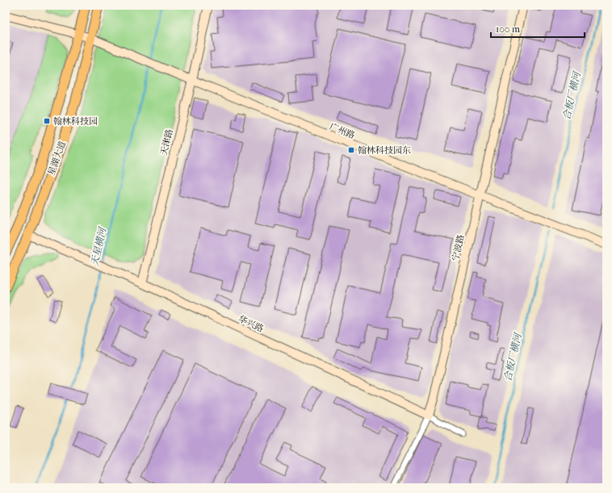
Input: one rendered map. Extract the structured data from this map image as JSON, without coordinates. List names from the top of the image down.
{
  "streets": {
    "main road": ["星湖大道"],
    "street": [
      "广州路",
      "天津路",
      "宁波路",
      "华兴路"
    ]
  },
  "crossings": [
    ["广州路", "天津路"],
    ["广州路", "星湖大道"],
    ["广州路", "宁波路"],
    ["天津路", "华兴路"],
    ["星湖大道", "华兴路"],
    ["宁波路", "华兴路"]
  ],
  "water": ["合板厂横河", "天星横河"],
  "places": {
    "transit": ["翰林科技园", "翰林科技园东"]
  },
  "scale_bar": "100 m"
}
